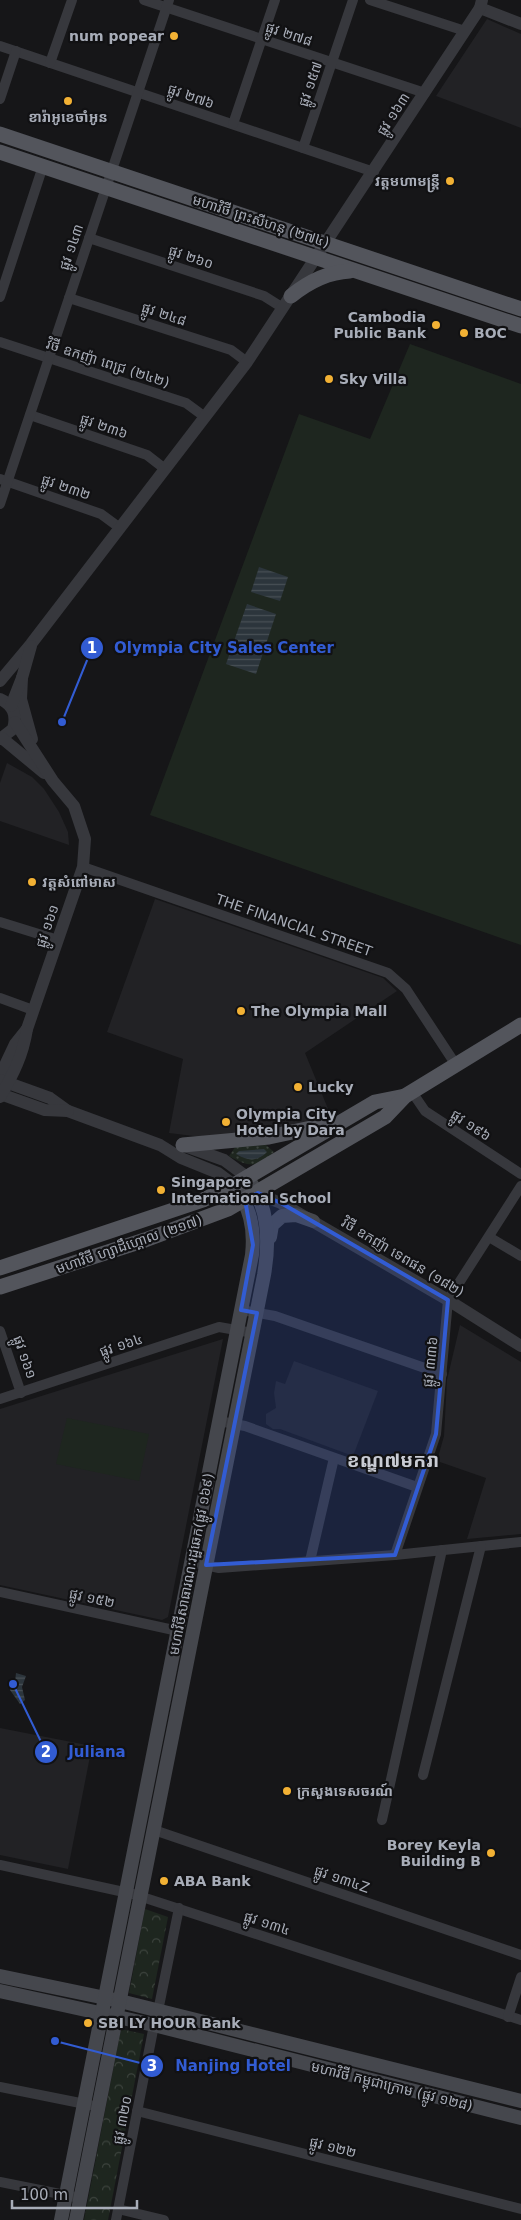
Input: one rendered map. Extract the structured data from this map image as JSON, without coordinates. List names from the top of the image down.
{
  "streets": {
    "main road": [
      "មហាវិថី ព្រះសីហនុ (២៧៤)",
      "មហាវិថី ហ្សាដឹហ្គោល (២១៧)",
      "មហាវិថីសាធារណៈរដ្ឋឆេក(ផ្លូវ ១៦៩)",
      "មហាវិថី កម្ពុជាក្រោម (ផ្លូវ ១២៨)"
    ],
    "street": [
      "ផ្លូវ ២៧៨",
      "ផ្លូវ ១៥៧",
      "ផ្លូវ ២៧៦",
      "ផ្លូវ ១៦៣",
      "ផ្លូវ ១៤៣",
      "ផ្លូវ ២៦០",
      "ផ្លូវ ២៤៨",
      "វិថី ឧកញ៉ា ពេជ្រ (២៤២)",
      "ផ្លូវ ២៣៦",
      "ផ្លូវ ២៣២",
      "THE FINANCIAL STREET",
      "ផ្លូវ ១៦១",
      "ផ្លូវ ១៩៦",
      "វិថី ឧកញ៉ា ទេពផន (១៨២)",
      "ផ្លូវ ១៦៤",
      "ផ្លូវ ៣៣៦",
      "ផ្លូវ ១៥២",
      "ផ្លូវ ១៣៤Z",
      "ផ្លូវ ១៣៤",
      "ផ្លូវ ៣២០",
      "ផ្លូវ ១២២"
    ]
  },
  "crossings": [
    ["ផ្លូវ ២៧៨", "ផ្លូវ ១៥៧"],
    ["ផ្លូវ ២៧៨", "ផ្លូវ ១៦៣"],
    ["ផ្លូវ ២៧៨", "ផ្លូវ ១៤៣"],
    ["ផ្លូវ ១៥៧", "ផ្លូវ ២៧៦"],
    ["ផ្លូវ ២៧៦", "ផ្លូវ ១៦៣"],
    ["ផ្លូវ ២៧៦", "ផ្លូវ ១៤៣"],
    ["ផ្លូវ ១៦៣", "មហាវិថី ព្រះសីហនុ (២៧៤)"],
    ["ផ្លូវ ១៦៣", "ផ្លូវ ២៦០"],
    ["ផ្លូវ ១៦៣", "ផ្លូវ ២៤៨"],
    ["ផ្លូវ ១៦៣", "វិថី ឧកញ៉ា ពេជ្រ (២៤២)"],
    ["ផ្លូវ ១៦៣", "ផ្លូវ ២៣៦"],
    ["ផ្លូវ ១៦៣", "ផ្លូវ ២៣២"],
    ["មហាវិថី ព្រះសីហនុ (២៧៤)", "ផ្លូវ ១៤៣"],
    ["ផ្លូវ ១៤៣", "ផ្លូវ ២៦០"],
    ["ផ្លូវ ១៤៣", "ផ្លូវ ២៤៨"],
    ["ផ្លូវ ១៤៣", "វិថី ឧកញ៉ា ពេជ្រ (២៤២)"],
    ["ផ្លូវ ១៤៣", "ផ្លូវ ២៣៦"],
    ["ផ្លូវ ១៤៣", "ផ្លូវ ២៣២"],
    ["THE FINANCIAL STREET", "ផ្លូវ ១៦១"],
    ["THE FINANCIAL STREET", "មហាវិថី ហ្សាដឹហ្គោល (២១៧)"],
    ["ផ្លូវ ១៦១", "ផ្លូវ ១៦៤"],
    ["ផ្លូវ ១៩៦", "មហាវិថី ហ្សាដឹហ្គោល (២១៧)"],
    ["មហាវិថី ហ្សាដឹហ្គោល (២១៧)", "វិថី ឧកញ៉ា ទេពផន (១៨២)"],
    ["មហាវិថី ហ្សាដឹហ្គោល (២១៧)", "មហាវិថីសាធារណៈរដ្ឋឆេក(ផ្លូវ ១៦៩)"],
    ["វិថី ឧកញ៉ា ទេពផន (១៨២)", "ផ្លូវ ៣៣៦"],
    ["វិថី ឧកញ៉ា ទេពផន (១៨២)", "មហាវិថីសាធារណៈរដ្ឋឆេក(ផ្លូវ ១៦៩)"],
    ["ផ្លូវ ១៦៤", "មហាវិថីសាធារណៈរដ្ឋឆេក(ផ្លូវ ១៦៩)"],
    ["មហាវិថីសាធារណៈរដ្ឋឆេក(ផ្លូវ ១៦៩)", "ផ្លូវ ១៥២"],
    ["មហាវិថីសាធារណៈរដ្ឋឆេក(ផ្លូវ ១៦៩)", "ផ្លូវ ១៣៤Z"],
    ["មហាវិថីសាធារណៈរដ្ឋឆេក(ផ្លូវ ១៦៩)", "ផ្លូវ ១៣៤"],
    ["មហាវិថីសាធារណៈរដ្ឋឆេក(ផ្លូវ ១៦៩)", "មហាវិថី កម្ពុជាក្រោម (ផ្លូវ ១២៨)"],
    ["មហាវិថី កម្ពុជាក្រោម (ផ្លូវ ១២៨)", "ផ្លូវ ៣២០"],
    ["ផ្លូវ ៣២០", "ផ្លូវ ១២២"]
  ],
  "districts": ["ខណ្ឌ៧មករា"],
  "places": [
    "num popear",
    "ខារ៉ាអូខេចាំអូន",
    "វត្តមហាមន្រ្តី",
    "Cambodia Public Bank",
    "BOC",
    "Sky Villa",
    "Olympia City Sales Center",
    "វត្តសំពៅមាស",
    "The Olympia Mall",
    "Lucky",
    "Olympia City Hotel by Dara",
    "Singapore International School",
    "Juliana",
    "ក្រសួងទេសចរណ៍",
    "Borey Keyla Building B",
    "ABA Bank",
    "SBI LY HOUR Bank",
    "Nanjing Hotel"
  ],
  "scale_bar": "100 m"
}
